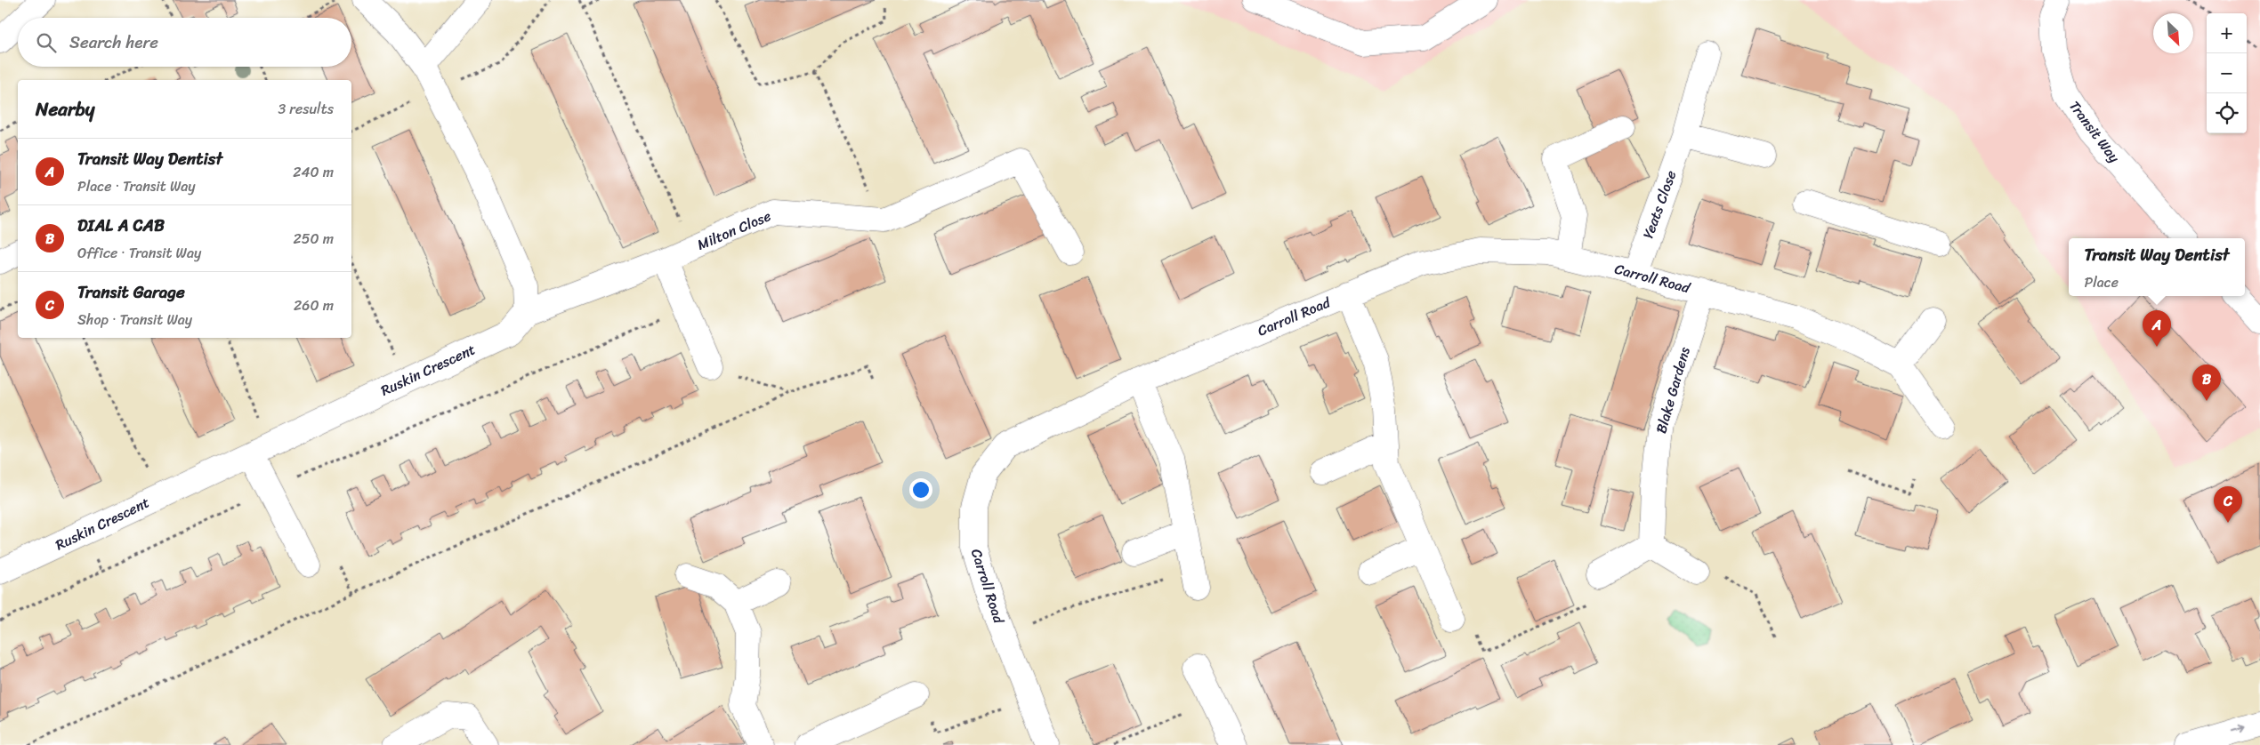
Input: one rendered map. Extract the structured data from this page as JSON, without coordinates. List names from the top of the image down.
{
  "streets": {
    "street": [
      "Transit Way",
      "Yeats Close",
      "Milton Close",
      "Carroll Road",
      "Ruskin Crescent",
      "Blake Gardens"
    ]
  },
  "crossings": [
    ["Yeats Close", "Carroll Road"],
    ["Milton Close", "Ruskin Crescent"],
    ["Carroll Road", "Blake Gardens"]
  ],
  "north": "bottom right",
  "page": {
    "map_buttons": ["+", "−"],
    "search": "Search here",
    "heading": ["Nearby", "3 results"],
    "list": [
      {
        "mark": "A",
        "name": "Transit Way Dentist",
        "note": "Place · Transit Way",
        "value": "240 m"
      },
      {
        "mark": "B",
        "name": "DIAL A CAB",
        "note": "Office · Transit Way",
        "value": "250 m"
      },
      {
        "mark": "C",
        "name": "Transit Garage",
        "note": "Shop · Transit Way",
        "value": "260 m"
      }
    ],
    "popup": ["Transit Way Dentist", "Place"],
    "pins": ["A", "B", "C"]
  }
}
